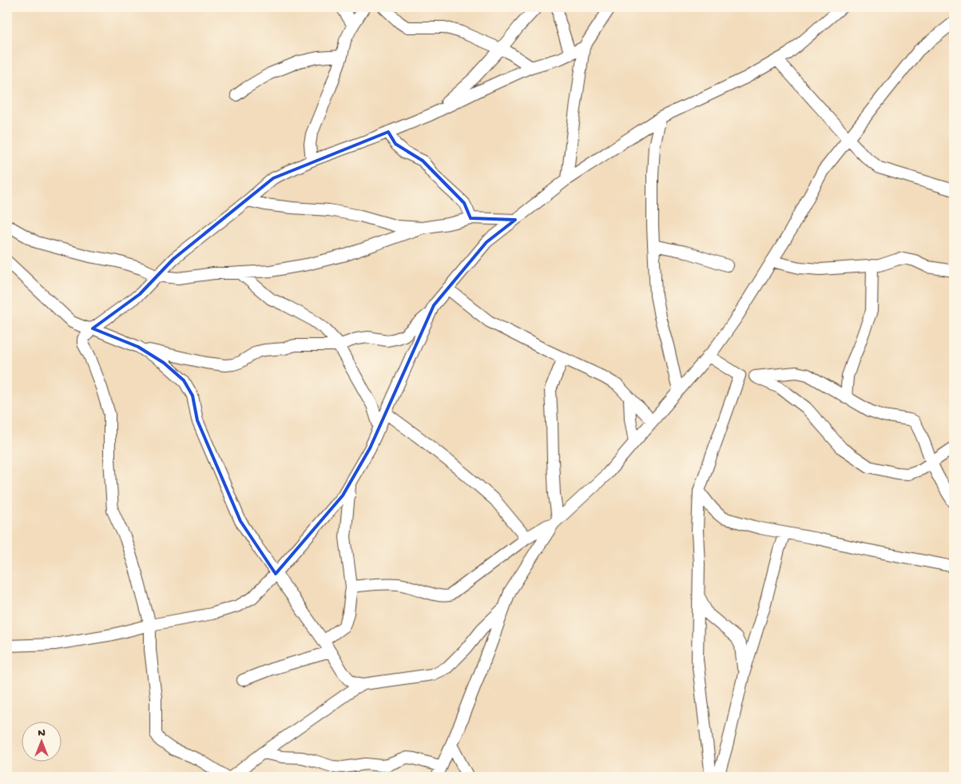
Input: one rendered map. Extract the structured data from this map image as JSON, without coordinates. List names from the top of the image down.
{
  "north": "top"
}
